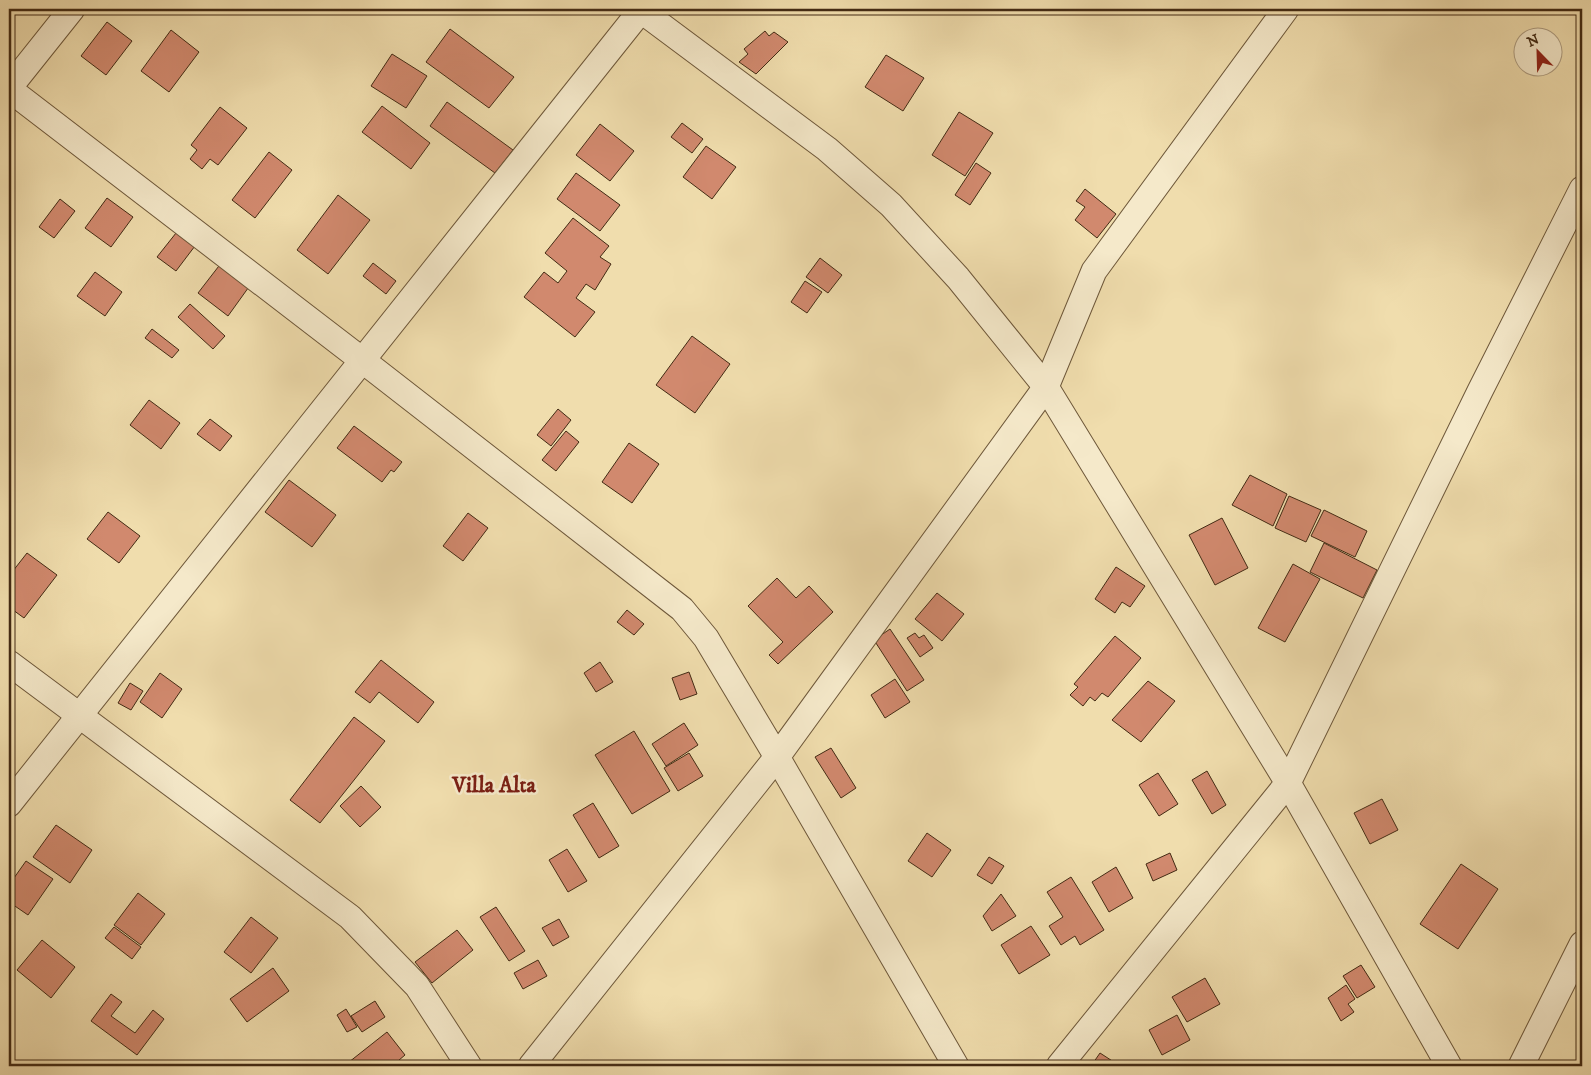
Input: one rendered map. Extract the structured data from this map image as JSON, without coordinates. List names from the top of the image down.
{
  "districts": ["Villa Alta"],
  "north": "top left"
}
